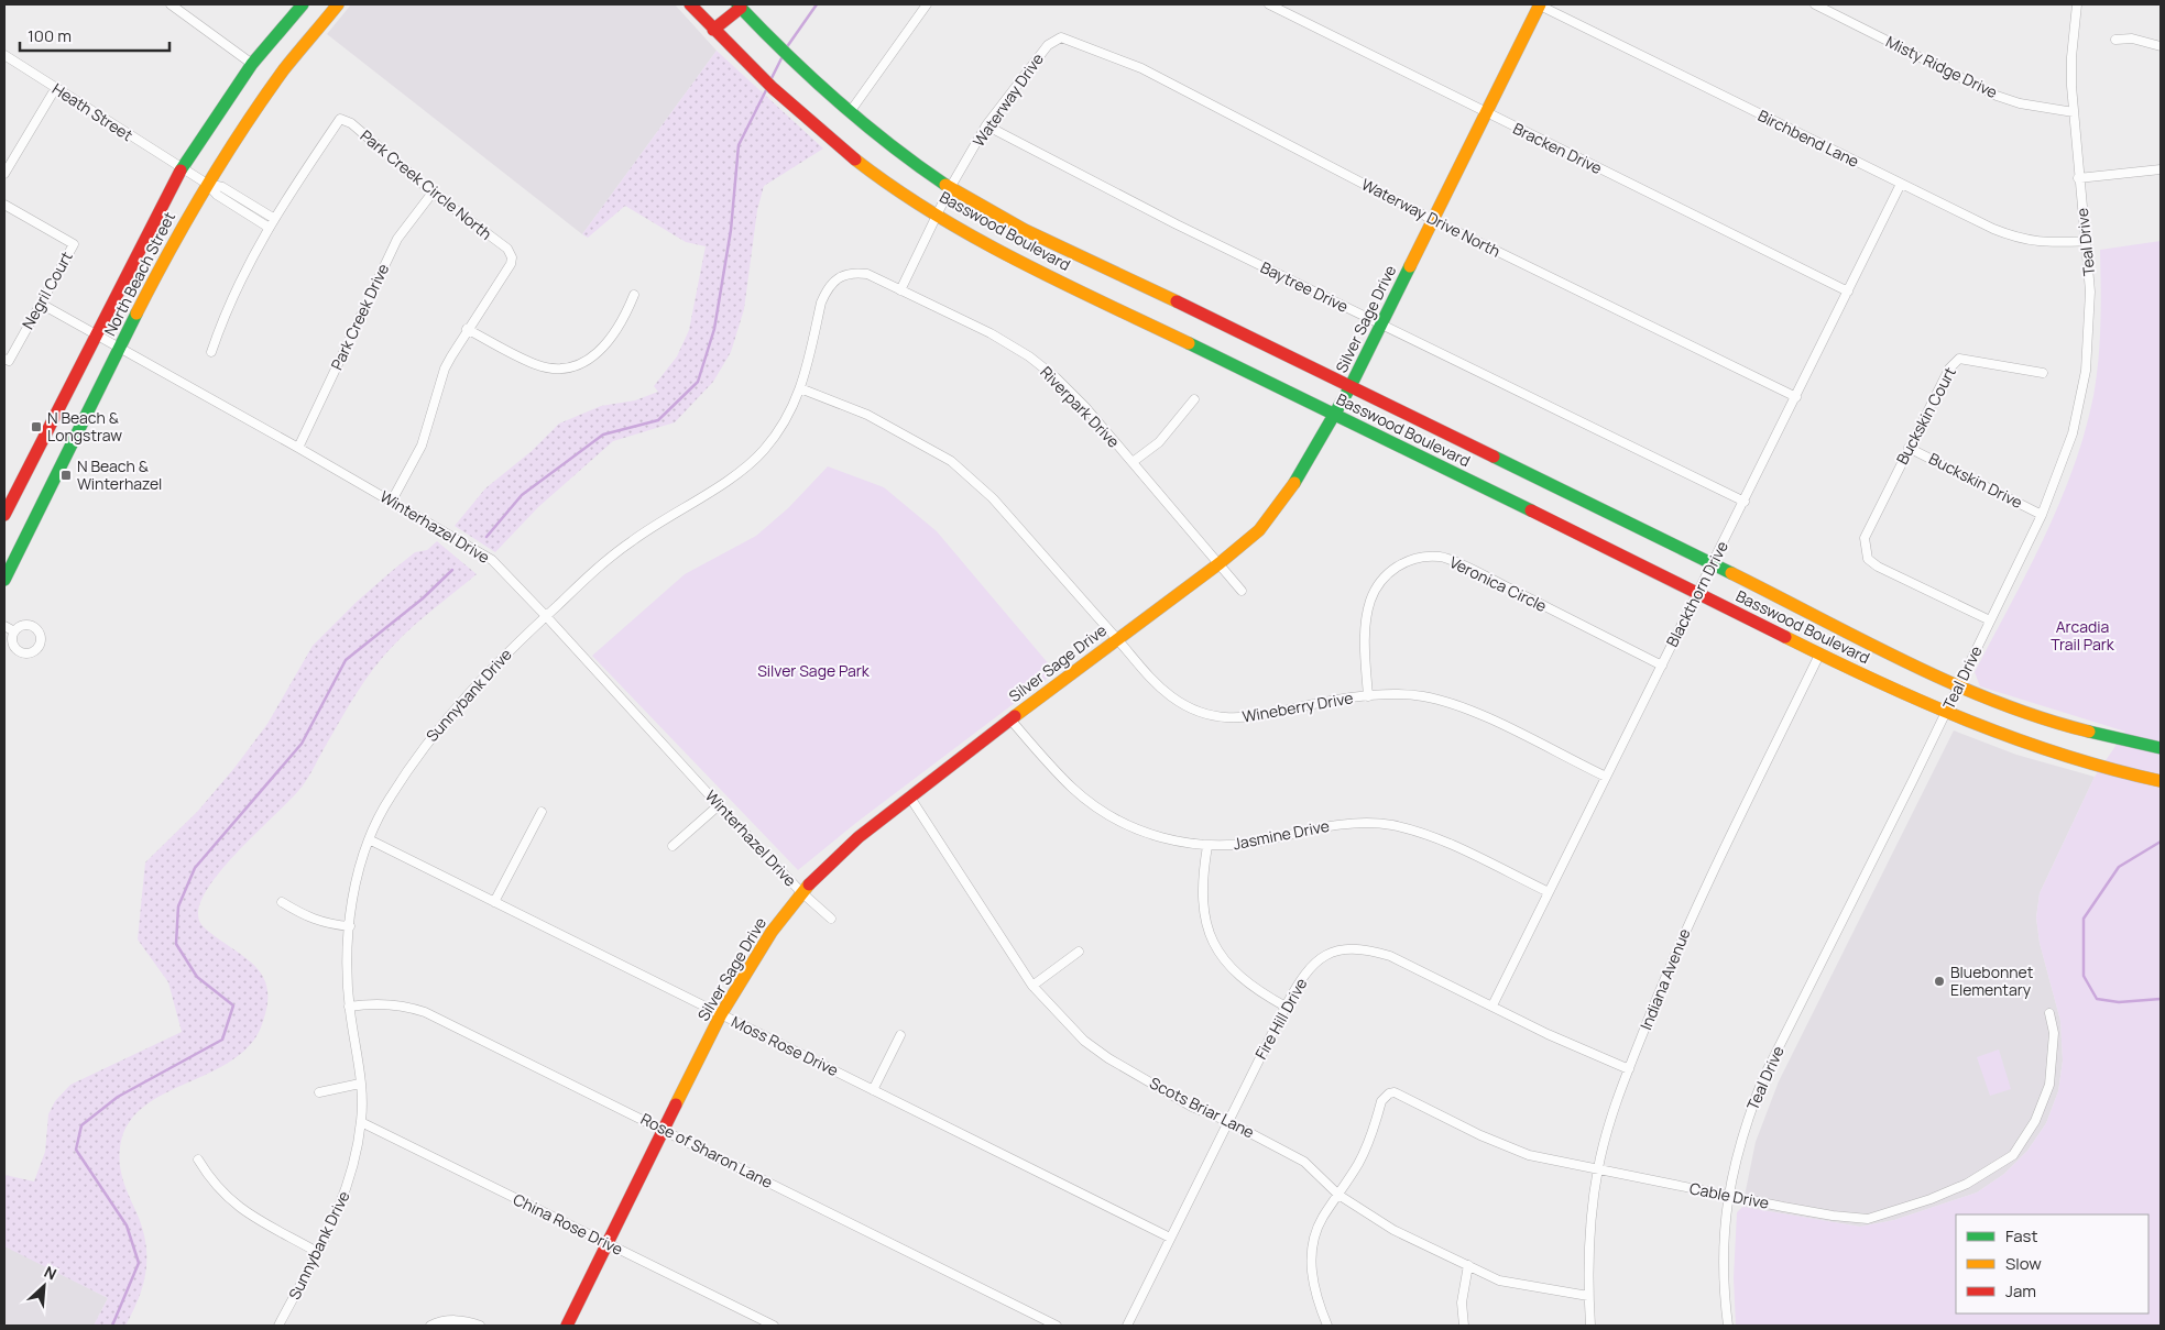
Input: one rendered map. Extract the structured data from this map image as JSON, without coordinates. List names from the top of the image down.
{
  "streets": {
    "main road": ["Basswood Boulevard", "North Beach Street", "Silver Sage Drive"],
    "street": [
      "Misty Ridge Drive",
      "Waterway Drive",
      "Heath Street",
      "Birchbend Lane",
      "Bracken Drive",
      "Park Creek Circle North",
      "Waterway Drive North",
      "Teal Drive",
      "Baytree Drive",
      "Negril Court",
      "Park Creek Drive",
      "Riverpark Drive",
      "Buckskin Court",
      "Buckskin Drive",
      "Winterhazel Drive",
      "Veronica Circle",
      "Blackthorn Drive",
      "Sunnybank Drive",
      "Wineberry Drive",
      "Jasmine Drive",
      "Indiana Avenue",
      "Fire Hill Drive",
      "Moss Rose Drive",
      "Scots Briar Lane",
      "Rose of Sharon Lane",
      "Cable Drive",
      "China Rose Drive"
    ]
  },
  "crossings": [
    ["Misty Ridge Drive", "Teal Drive"],
    ["Waterway Drive", "Waterway Drive North"],
    ["Waterway Drive", "Basswood Boulevard"],
    ["Waterway Drive", "Baytree Drive"],
    ["Waterway Drive", "Riverpark Drive"],
    ["Heath Street", "North Beach Street"],
    ["Birchbend Lane", "Teal Drive"],
    ["Birchbend Lane", "Silver Sage Drive"],
    ["Birchbend Lane", "Blackthorn Drive"],
    ["Bracken Drive", "Silver Sage Drive"],
    ["Bracken Drive", "Blackthorn Drive"],
    ["Park Creek Circle North", "Park Creek Drive"],
    ["Waterway Drive North", "Silver Sage Drive"],
    ["Waterway Drive North", "Blackthorn Drive"],
    ["Basswood Boulevard", "Teal Drive"],
    ["Basswood Boulevard", "Silver Sage Drive"],
    ["Basswood Boulevard", "Blackthorn Drive"],
    ["Basswood Boulevard", "Indiana Avenue"],
    ["Teal Drive", "Buckskin Court"],
    ["Teal Drive", "Buckskin Drive"],
    ["Teal Drive", "Cable Drive"],
    ["North Beach Street", "Winterhazel Drive"],
    ["Baytree Drive", "Silver Sage Drive"],
    ["Baytree Drive", "Blackthorn Drive"],
    ["Negril Court", "Winterhazel Drive"],
    ["Park Creek Drive", "Winterhazel Drive"],
    ["Silver Sage Drive", "Riverpark Drive"],
    ["Silver Sage Drive", "Winterhazel Drive"],
    ["Silver Sage Drive", "Wineberry Drive"],
    ["Silver Sage Drive", "Jasmine Drive"],
    ["Silver Sage Drive", "Moss Rose Drive"],
    ["Silver Sage Drive", "Scots Briar Lane"],
    ["Silver Sage Drive", "Rose of Sharon Lane"],
    ["Silver Sage Drive", "China Rose Drive"],
    ["Riverpark Drive", "Sunnybank Drive"],
    ["Buckskin Court", "Buckskin Drive"],
    ["Winterhazel Drive", "Sunnybank Drive"],
    ["Veronica Circle", "Blackthorn Drive"],
    ["Veronica Circle", "Wineberry Drive"],
    ["Blackthorn Drive", "Wineberry Drive"],
    ["Blackthorn Drive", "Jasmine Drive"],
    ["Blackthorn Drive", "Fire Hill Drive"],
    ["Sunnybank Drive", "Wineberry Drive"],
    ["Sunnybank Drive", "Moss Rose Drive"],
    ["Sunnybank Drive", "Rose of Sharon Lane"],
    ["Sunnybank Drive", "China Rose Drive"],
    ["Indiana Avenue", "Fire Hill Drive"],
    ["Indiana Avenue", "Scots Briar Lane"],
    ["Indiana Avenue", "Cable Drive"],
    ["Fire Hill Drive", "Moss Rose Drive"],
    ["Fire Hill Drive", "Scots Briar Lane"],
    ["Scots Briar Lane", "Cable Drive"]
  ],
  "parks": ["Arcadia Trail Park", "Silver Sage Park"],
  "places": {
    "transit": ["N Beach & Longstraw", "N Beach & Winterhazel"],
    "other": ["Bluebonnet Elementary"]
  },
  "legend": ["Fast", "Slow", "Jam"],
  "scale_bar": "100 m",
  "north": "top right"
}
